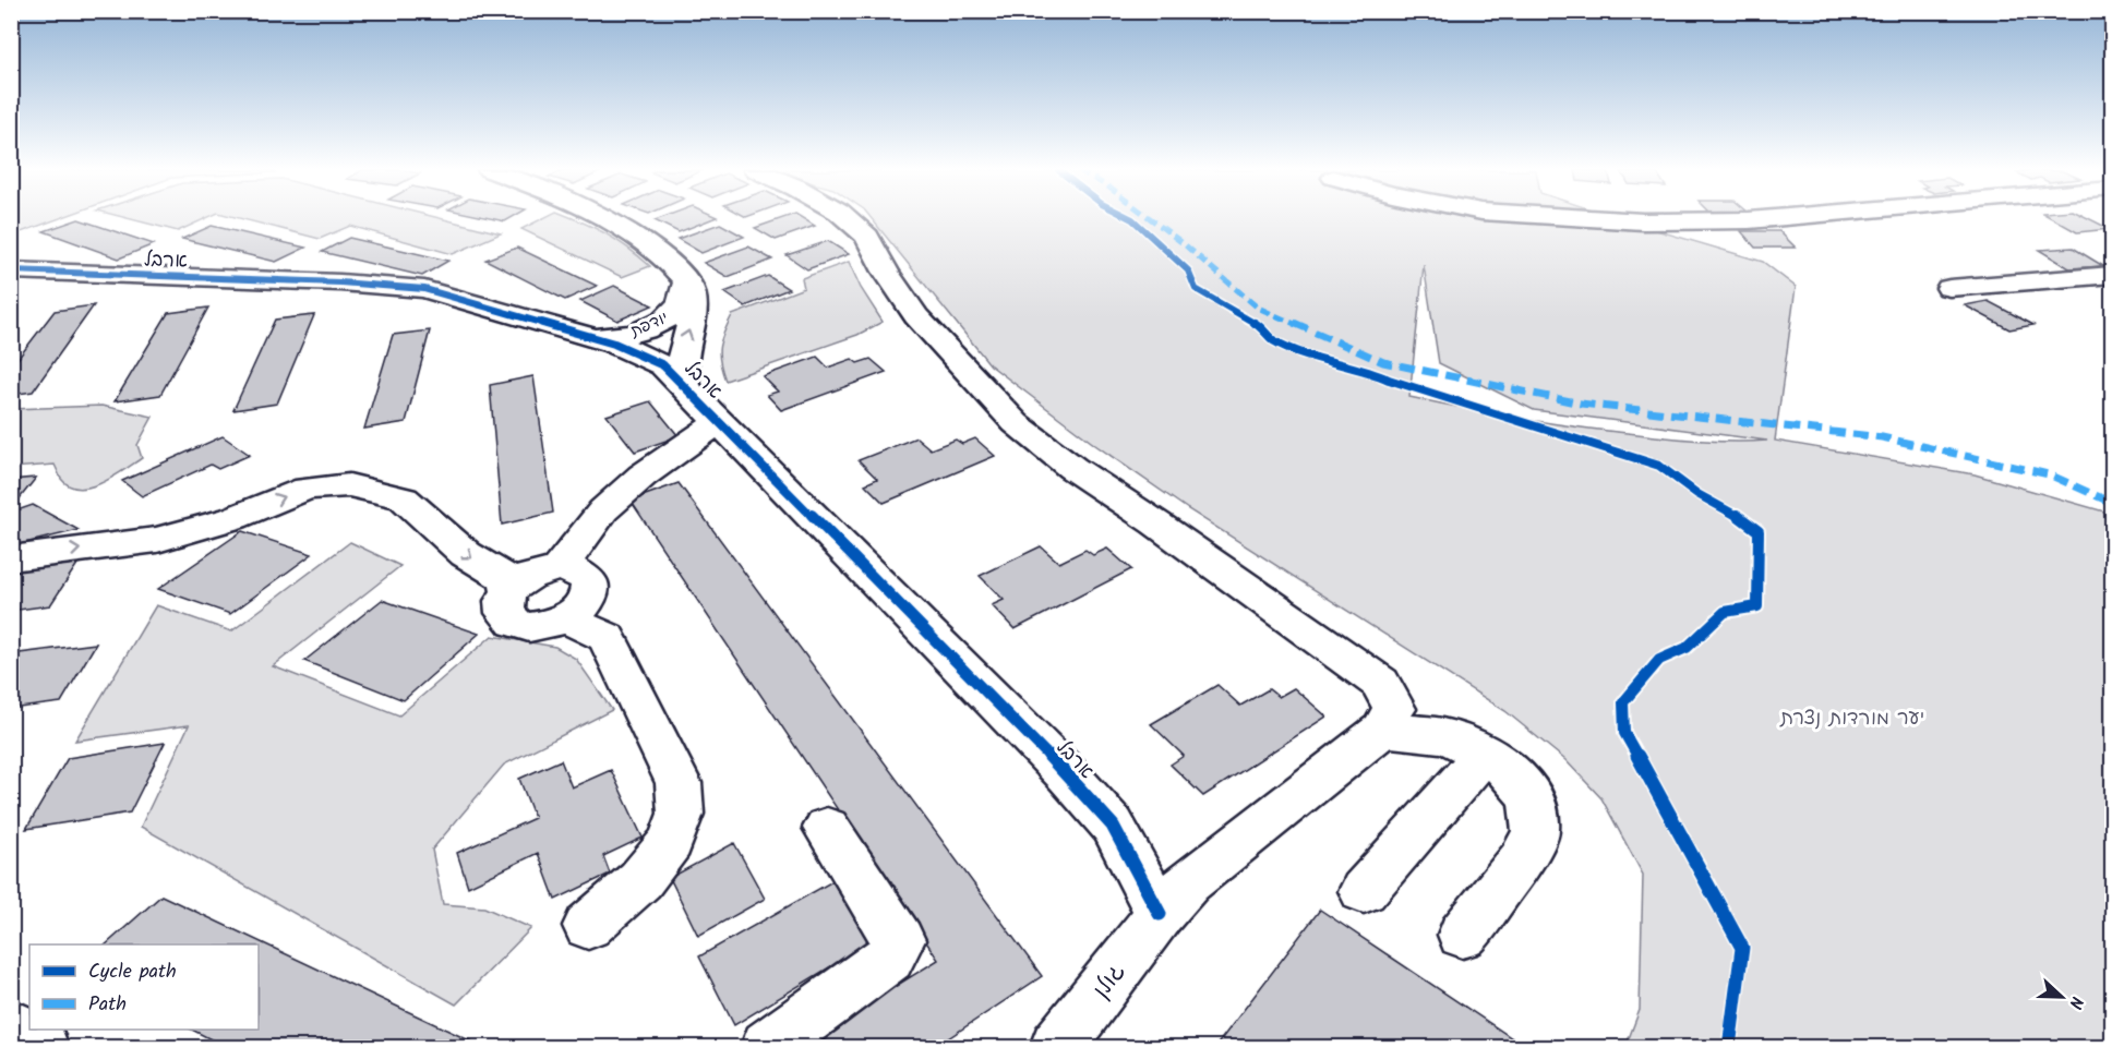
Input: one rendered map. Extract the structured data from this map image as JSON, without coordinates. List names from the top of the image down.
{
  "streets": {
    "street": ["ארבל", "יודפת", "גולן"]
  },
  "crossings": [
    ["ארבל", "יודפת"],
    ["ארבל", "גולן"]
  ],
  "one_way": ["יודפת"],
  "parks": ["יער מורדות נצרת"],
  "legend": ["Cycle path", "Path"],
  "north": "right"
}
